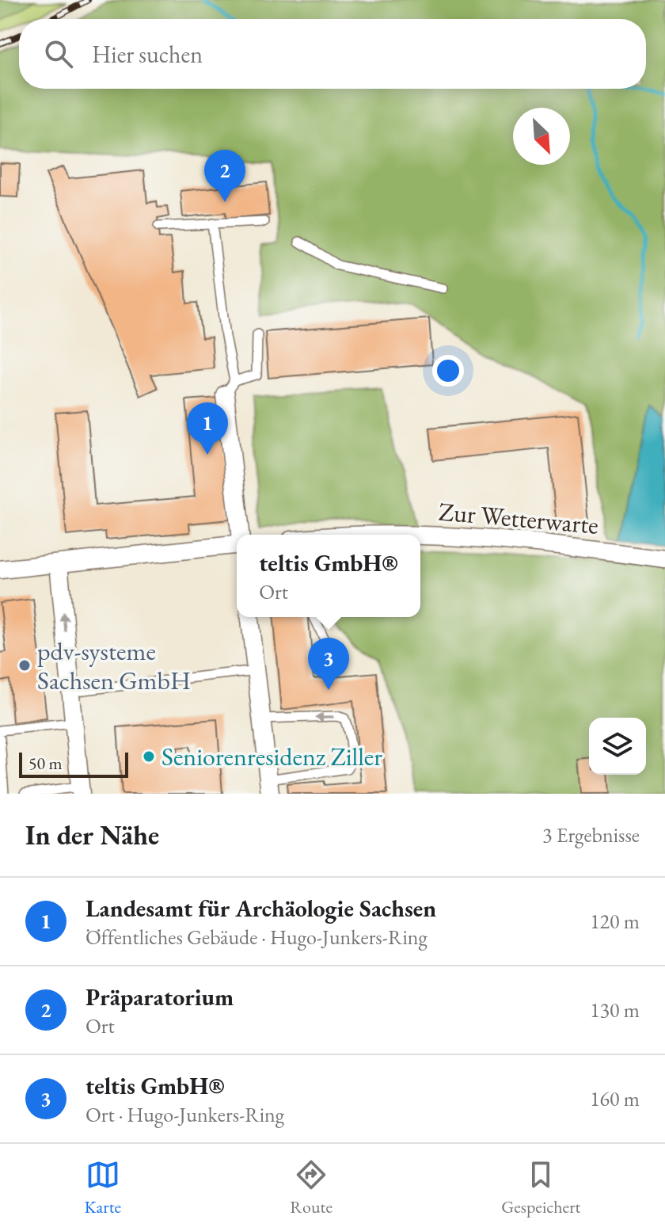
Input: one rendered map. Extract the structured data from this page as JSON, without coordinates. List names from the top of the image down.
{
  "streets": {
    "street": ["Zur Wetterwarte"]
  },
  "places": ["pdv-systeme Sachsen GmbH", "Seniorenresidenz Ziller"],
  "scale_bar": "50 m",
  "north": "bottom right",
  "page": {
    "search": "Hier suchen",
    "pins": ["2", "1", "3"],
    "popup": ["teltis GmbH®", "Ort"],
    "scale": "50 m",
    "heading": ["In der Nähe", "3 Ergebnisse"],
    "list": [
      {
        "mark": "1",
        "name": "Landesamt für Archäologie Sachsen",
        "note": "Öffentliches Gebäude · Hugo-Junkers-Ring",
        "value": "120 m"
      },
      {
        "mark": "2",
        "name": "Präparatorium",
        "note": "Ort",
        "value": "130 m"
      },
      {
        "mark": "3",
        "name": "teltis GmbH®",
        "note": "Ort · Hugo-Junkers-Ring",
        "value": "160 m"
      }
    ],
    "nav": ["Karte", "Route", "Gespeichert"]
  }
}
